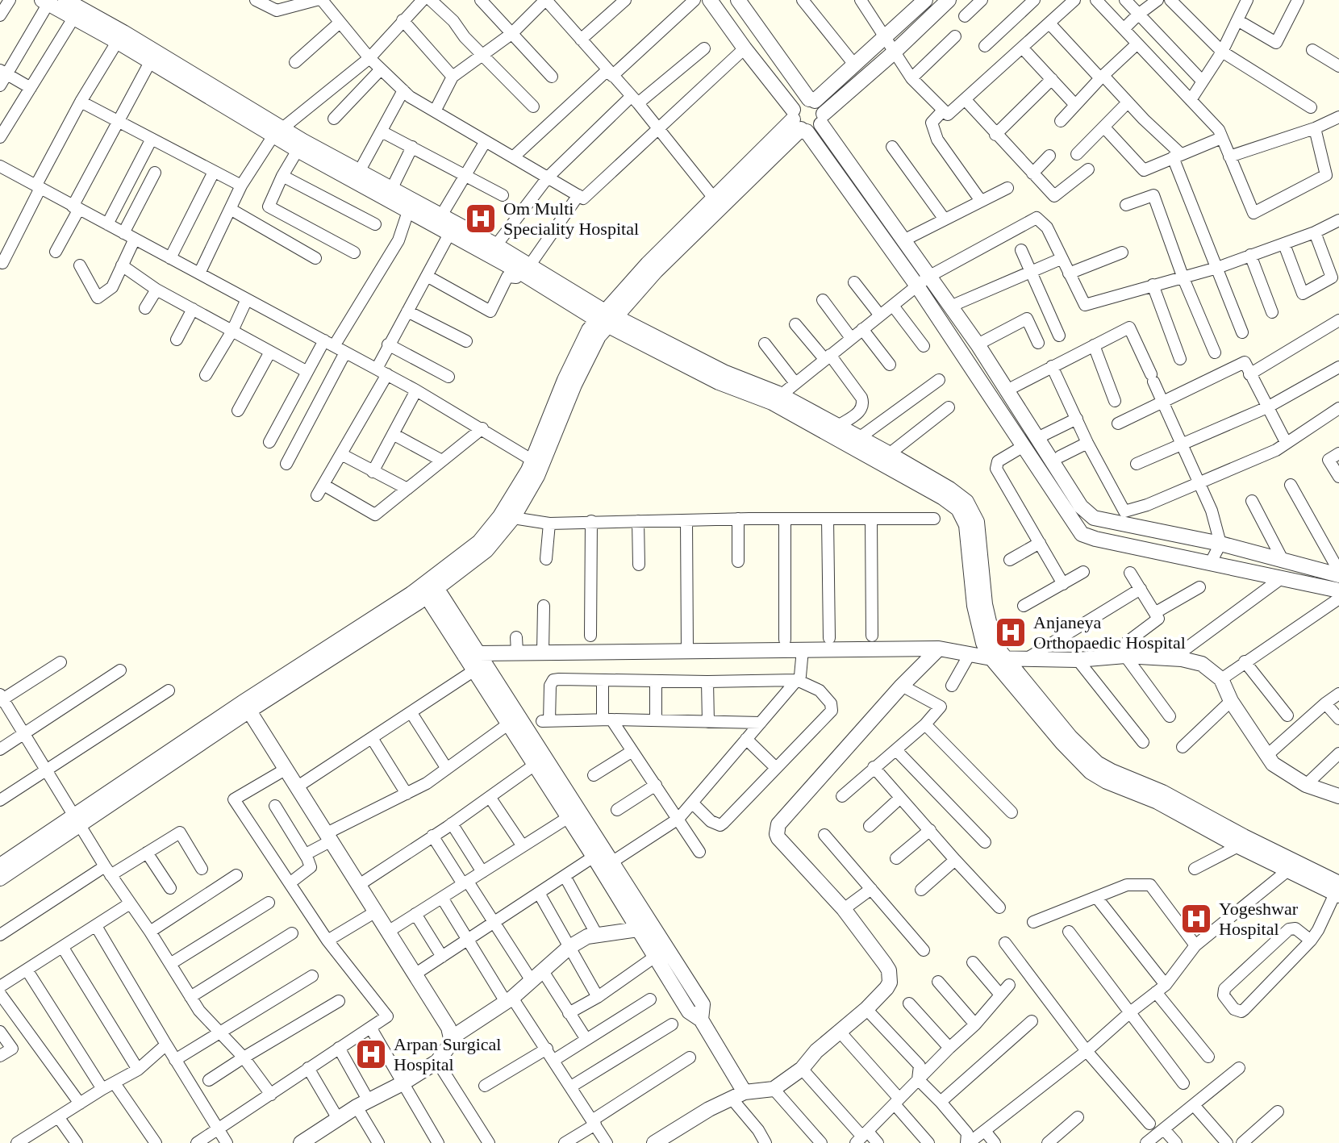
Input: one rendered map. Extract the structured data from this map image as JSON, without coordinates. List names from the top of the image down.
{
  "places": {
    "hospital": [
      "Om Multi Speciality Hospital",
      "Anjaneya Orthopaedic Hospital",
      "Yogeshwar Hospital",
      "Arpan Surgical Hospital"
    ]
  }
}
